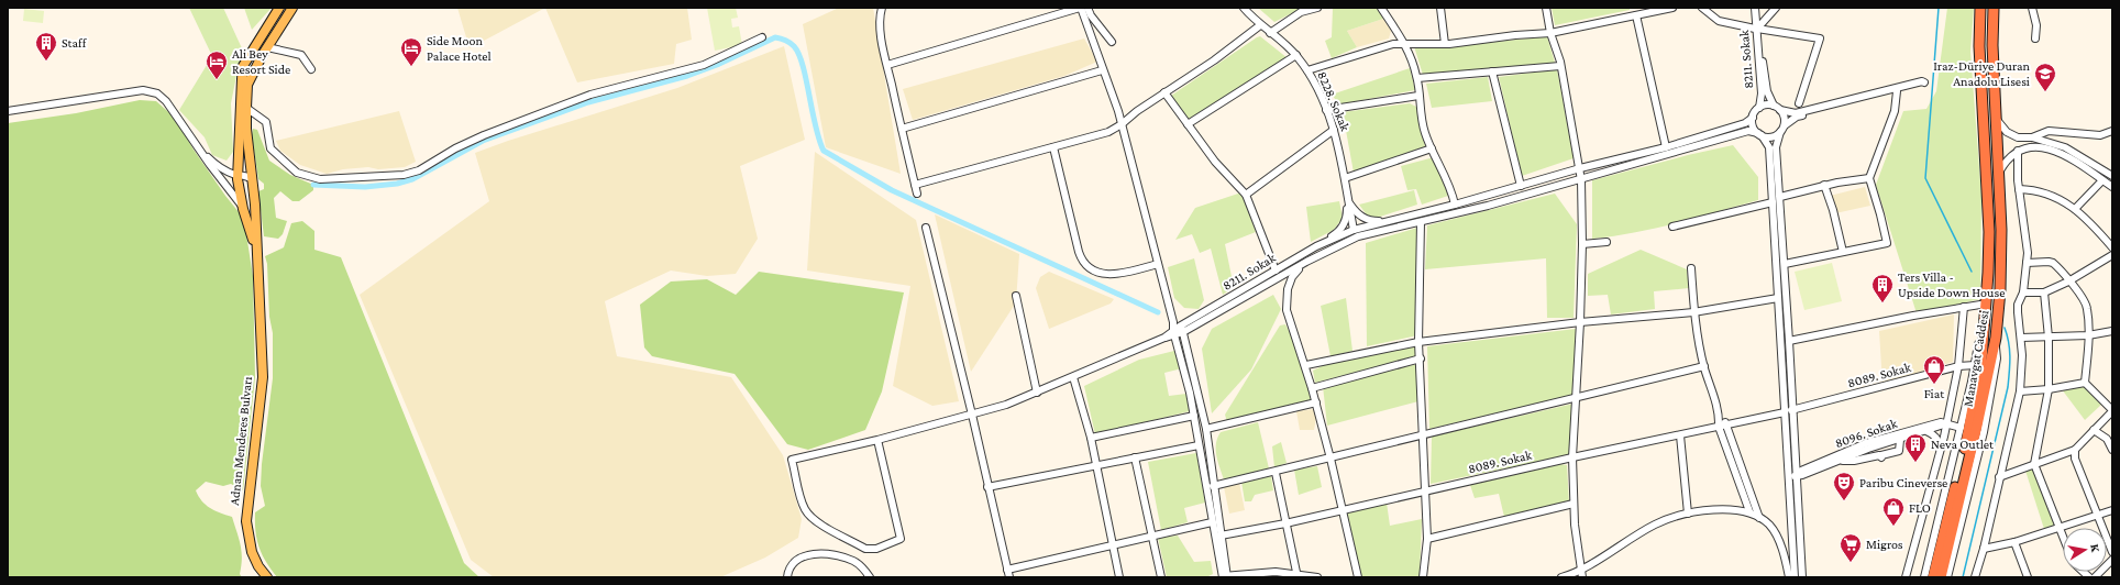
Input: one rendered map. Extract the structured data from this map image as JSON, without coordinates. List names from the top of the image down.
{
  "streets": {
    "highway": ["Manavgat Caddesi"],
    "main road": ["Adnan Menderes Bulvarı"],
    "street": [
      "8211. Sokak",
      "8228. Sokak",
      "8089. Sokak",
      "8096. Sokak"
    ]
  },
  "crossings": [
    ["8211. Sokak", "8228. Sokak"]
  ],
  "places": {
    "building": ["Staff", "Ters Villa - Upside Down House", "Neva Outlet"],
    "hotel": ["Side Moon Palace Hotel", "Ali Bey Resort Side"],
    "school or university": ["Iraz-Düriye Duran Anadolu Lisesi"],
    "shop": ["Fiat", "FLO"],
    "theatre": ["Paribu Cineverse"],
    "supermarket": ["Migros"]
  },
  "north": "right"
}
